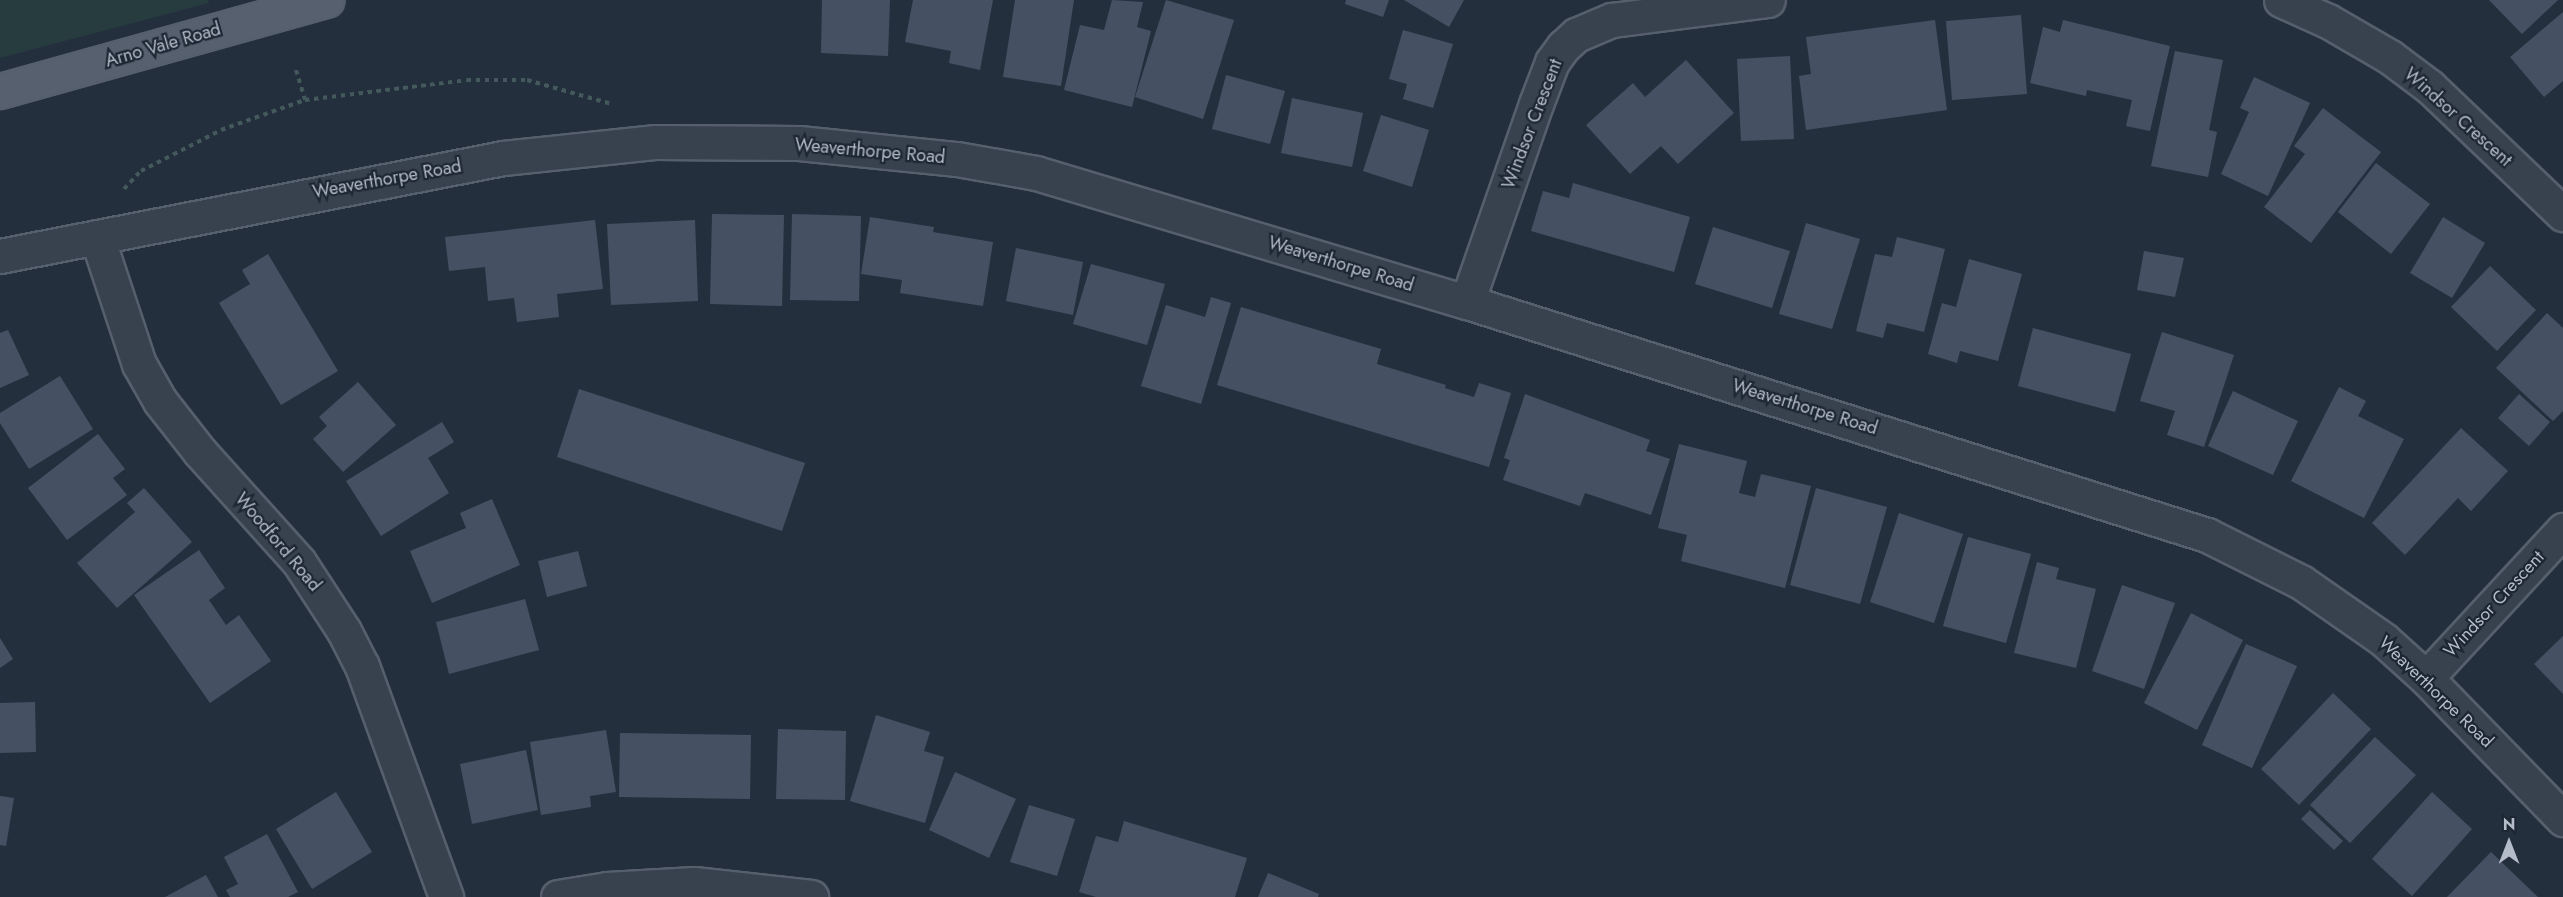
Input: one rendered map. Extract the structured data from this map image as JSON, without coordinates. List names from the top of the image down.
{
  "streets": {
    "main road": ["Arno Vale Road"],
    "street": ["Windsor Crescent", "Weaverthorpe Road", "Woodford Road"]
  },
  "crossings": [
    ["Windsor Crescent", "Weaverthorpe Road"],
    ["Weaverthorpe Road", "Woodford Road"]
  ],
  "north": "top"
}
